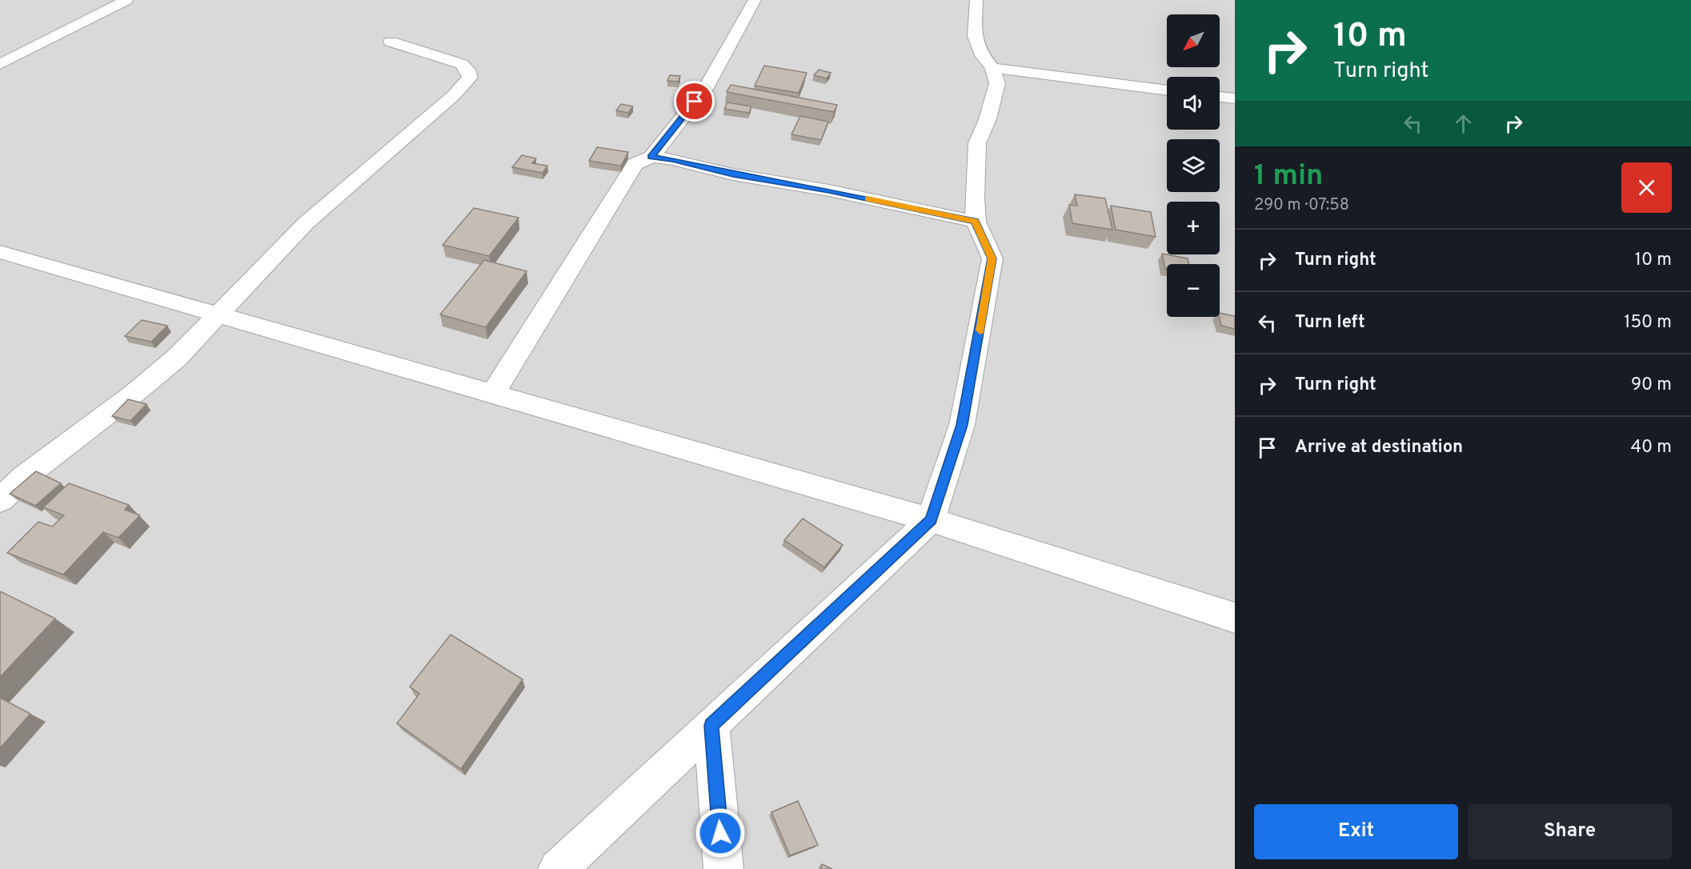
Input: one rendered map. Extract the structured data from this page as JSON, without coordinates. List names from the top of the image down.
{
  "north": "bottom left",
  "page": {
    "turn": ["10 m", "Turn right"],
    "map_buttons": ["+", "−"],
    "heading": ["1 min", "290 m · 07:58"],
    "list": [
      {
        "name": "Turn right",
        "value": "10 m"
      },
      {
        "name": "Turn left",
        "value": "150 m"
      },
      {
        "name": "Turn right",
        "value": "90 m"
      },
      {
        "name": "Arrive at destination",
        "value": "40 m"
      }
    ],
    "buttons": ["Exit", "Share"]
  }
}
